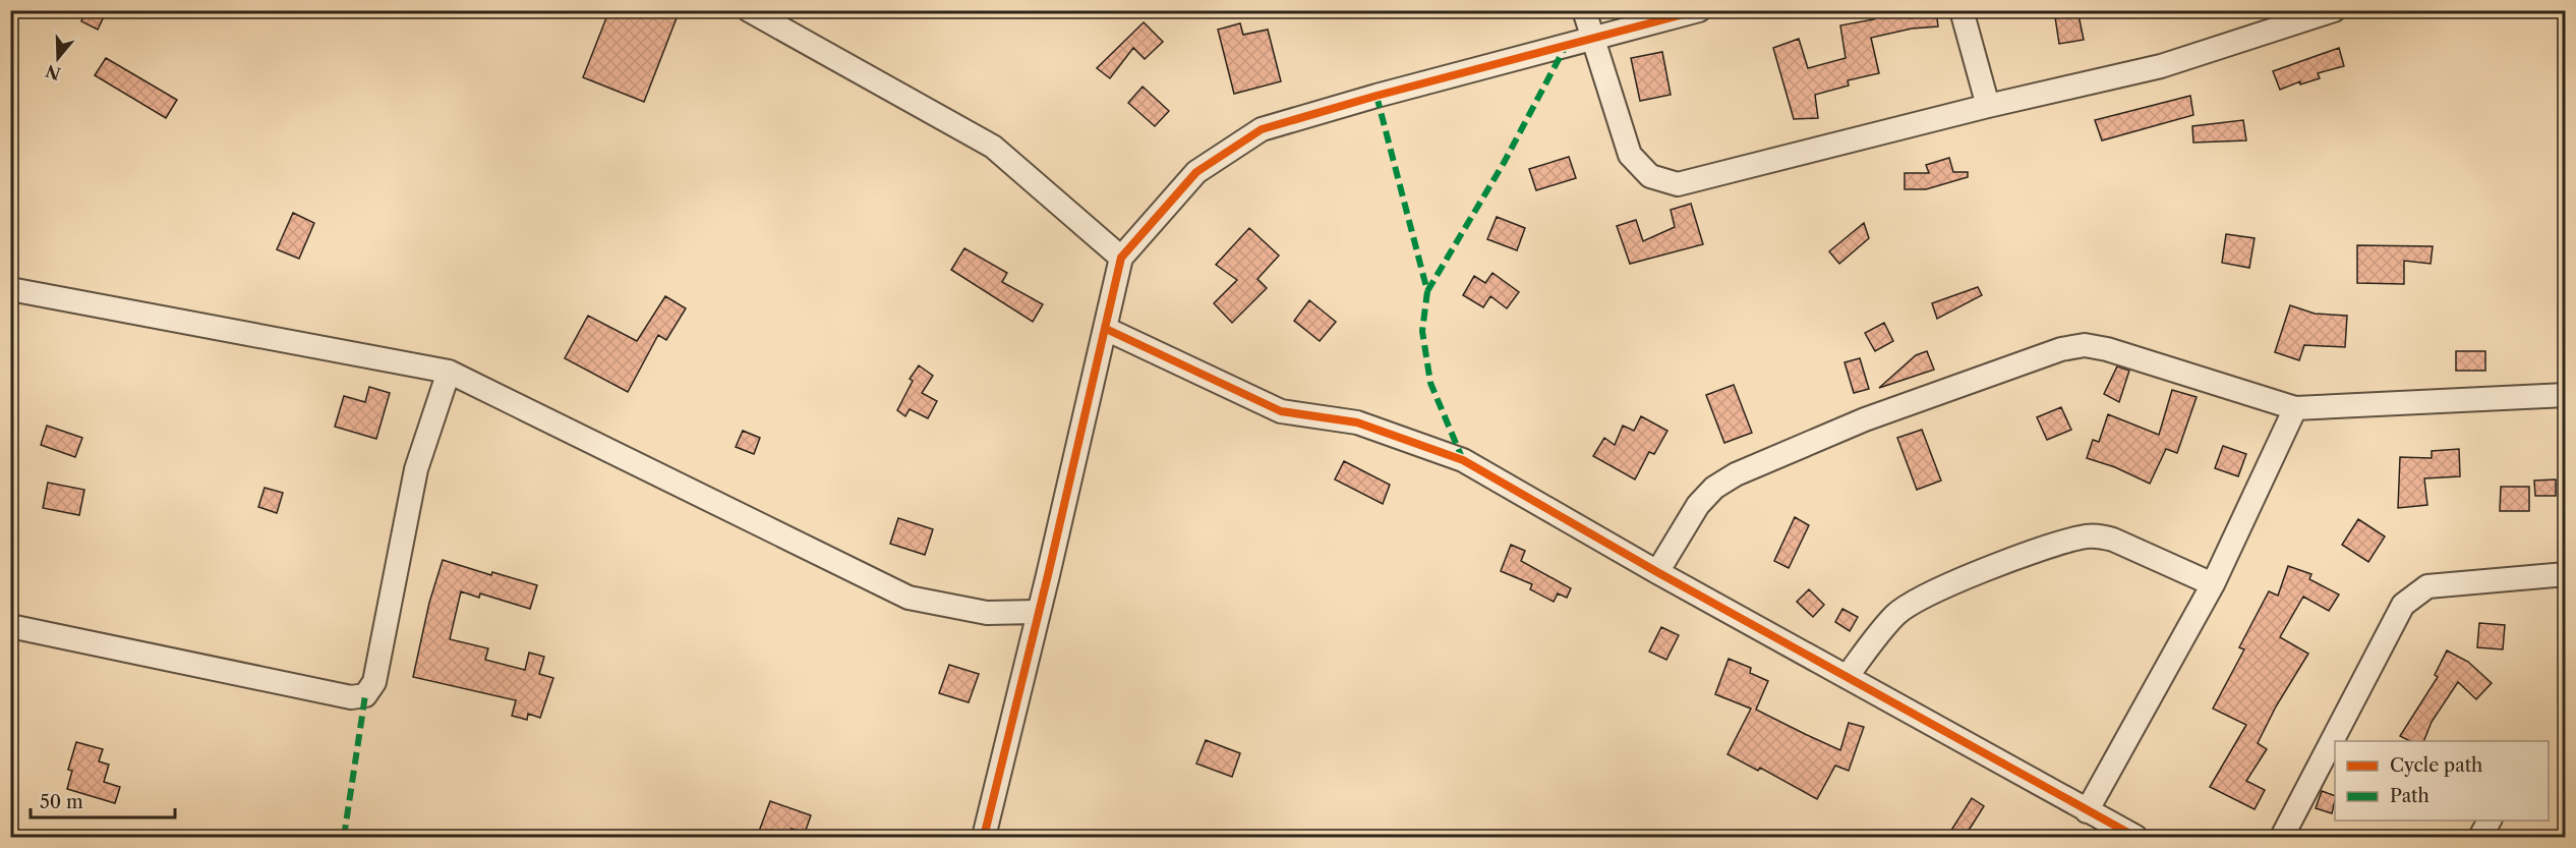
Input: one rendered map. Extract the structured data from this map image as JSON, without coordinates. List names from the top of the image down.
{
  "legend": ["Cycle path", "Path"],
  "scale_bar": "50 m",
  "north": "bottom"
}
